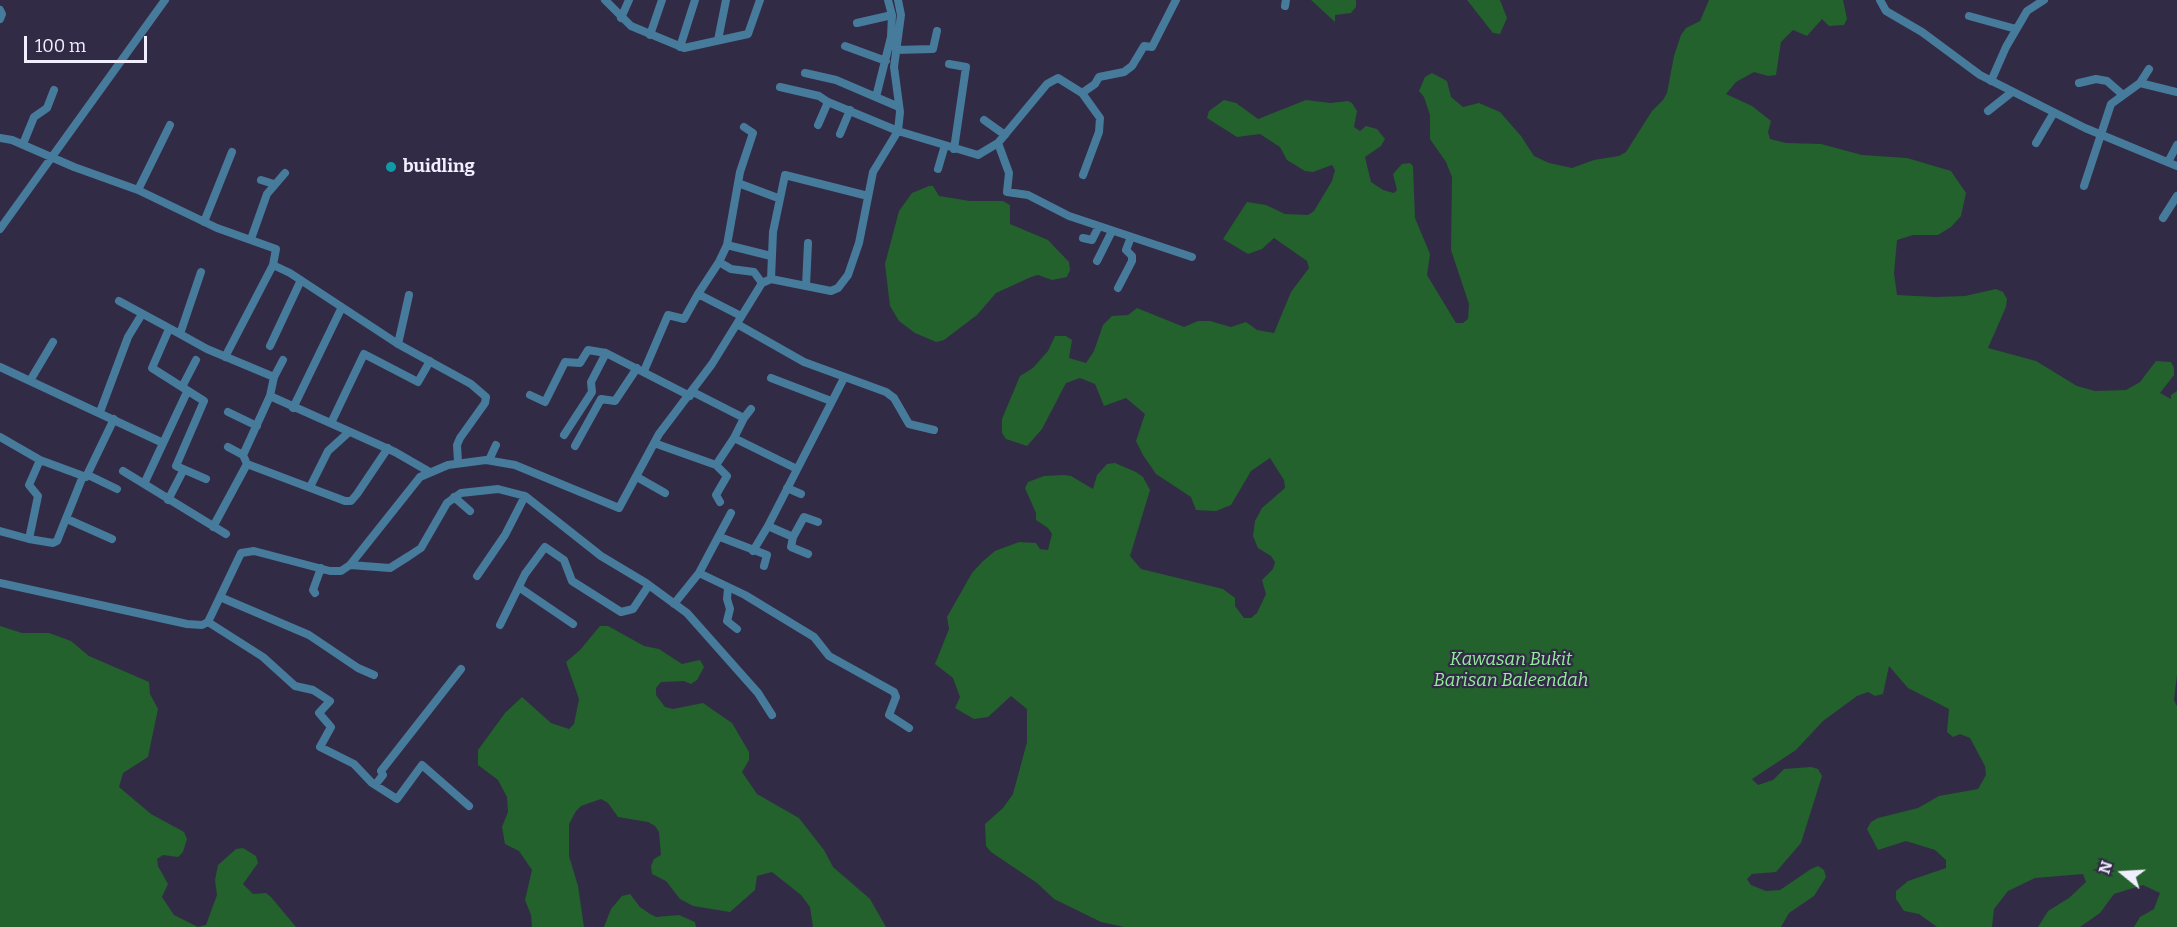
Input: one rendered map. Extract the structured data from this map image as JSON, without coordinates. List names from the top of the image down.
{
  "parks": ["Kawasan Bukit Barisan Baleendah"],
  "places": ["buidling"],
  "scale_bar": "100 m",
  "north": "left"
}
